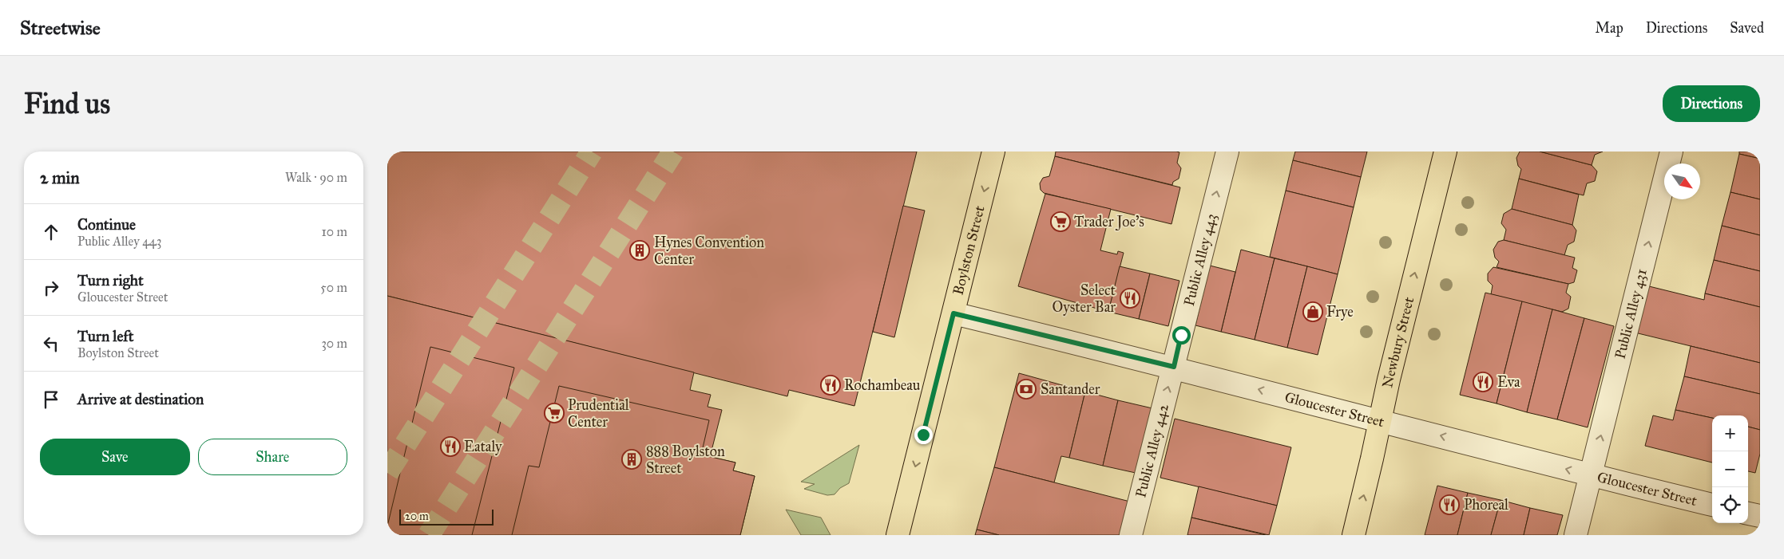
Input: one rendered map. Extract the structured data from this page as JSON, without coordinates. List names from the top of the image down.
{
  "streets": {
    "main road": ["Boylston Street", "Newbury Street"],
    "street": [
      "Public Alley 443",
      "Public Alley 431",
      "Gloucester Street",
      "Public Alley 442"
    ]
  },
  "crossings": [
    ["Boylston Street", "Gloucester Street"],
    ["Public Alley 443", "Gloucester Street"],
    ["Public Alley 443", "Public Alley 442"],
    ["Public Alley 431", "Gloucester Street"],
    ["Newbury Street", "Gloucester Street"],
    ["Gloucester Street", "Public Alley 442"]
  ],
  "one_way": [
    "Boylston Street",
    "Public Alley 443",
    "Public Alley 431",
    "Newbury Street",
    "Gloucester Street",
    "Public Alley 442"
  ],
  "places": {
    "supermarket": ["Trader Joe's", "Prudential Center"],
    "building": ["Hynes Convention Center", "888 Boylston Street"],
    "restaurant": [
      "Select Oyster Bar",
      "Eva",
      "Rochambeau",
      "Eataly",
      "Phoreal"
    ],
    "shop": ["Frye"],
    "bank": ["Santander"]
  },
  "scale_bar": "20 m",
  "north": "bottom right",
  "page": {
    "header": "Streetwise",
    "nav": ["Map", "Directions", "Saved"],
    "buttons": [
      "Directions",
      ["Save", "Share"]
    ],
    "title": "Find us",
    "heading": ["2 min", "Walk · 90 m"],
    "list": [
      ["Continue", "Public Alley 443", "10 m"],
      ["Turn right", "Gloucester Street", "50 m"],
      ["Turn left", "Boylston Street", "30 m"],
      "Arrive at destination"
    ],
    "map_buttons": ["+", "−"],
    "scale": "20 m"
  }
}
